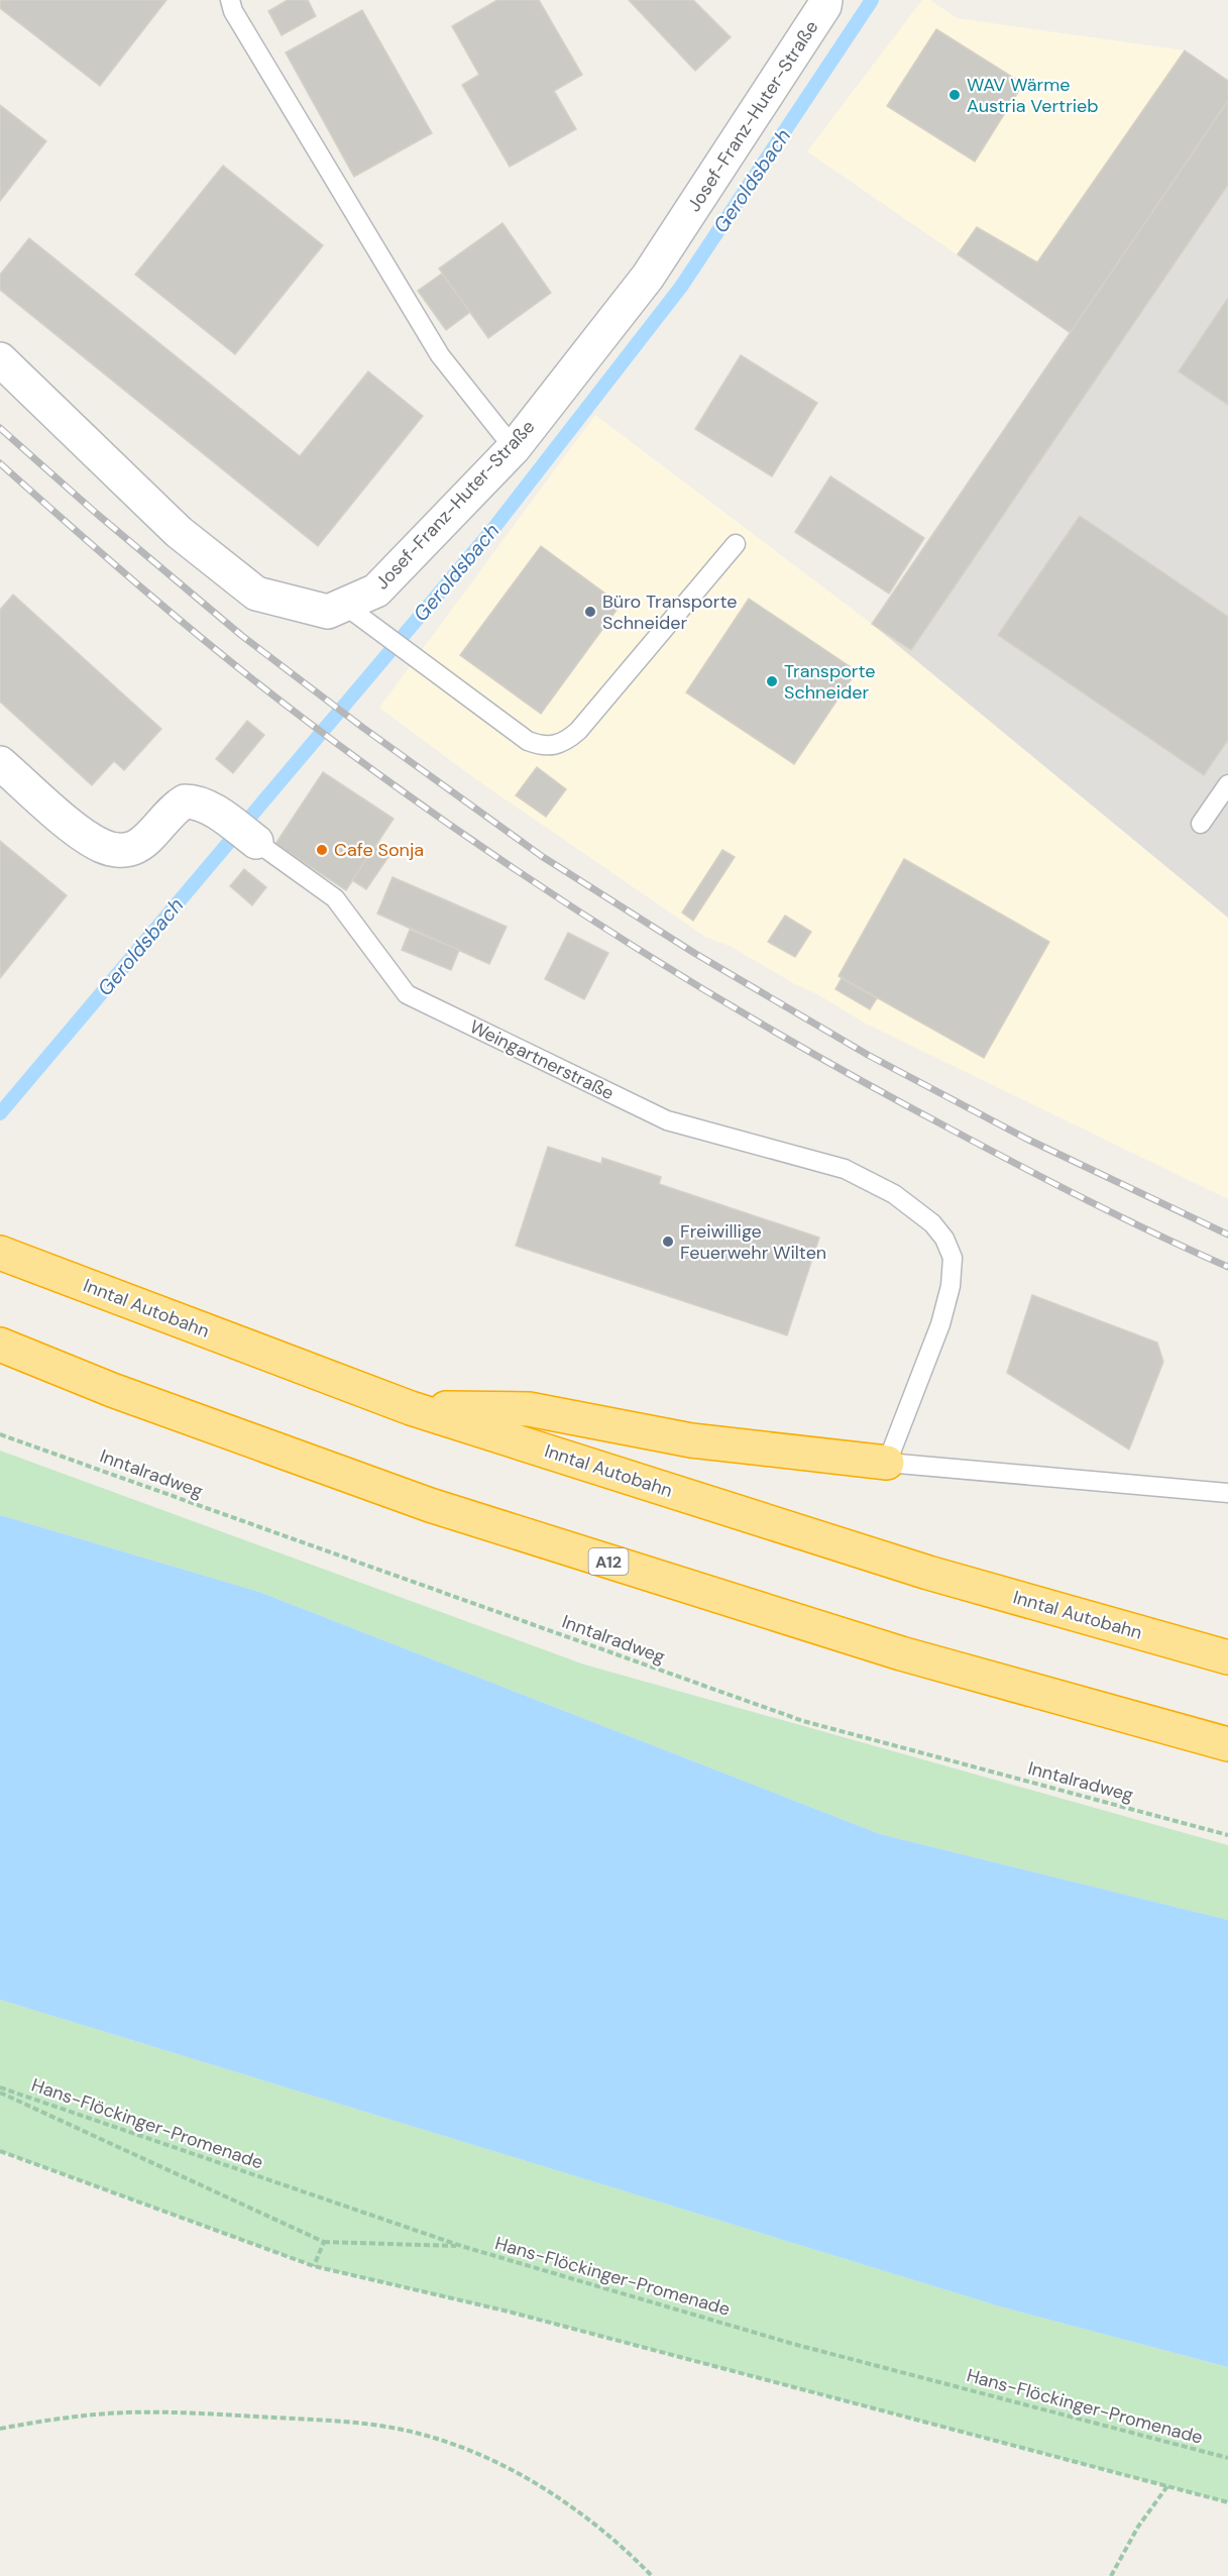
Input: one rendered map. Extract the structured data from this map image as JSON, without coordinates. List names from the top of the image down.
{
  "streets": {
    "highway": ["Inntal Autobahn", "A12"],
    "street": ["Josef-Franz-Huter-Straße", "Weingartnerstraße"],
    "path": ["Inntalradweg", "Hans-Flöckinger-Promenade"]
  },
  "water": ["Geroldsbach"],
  "places": [
    "WAV Wärme Austria Vertrieb",
    "Büro Transporte Schneider",
    "Transporte Schneider",
    "Cafe Sonja",
    "Freiwillige Feuerwehr Wilten"
  ]
}
